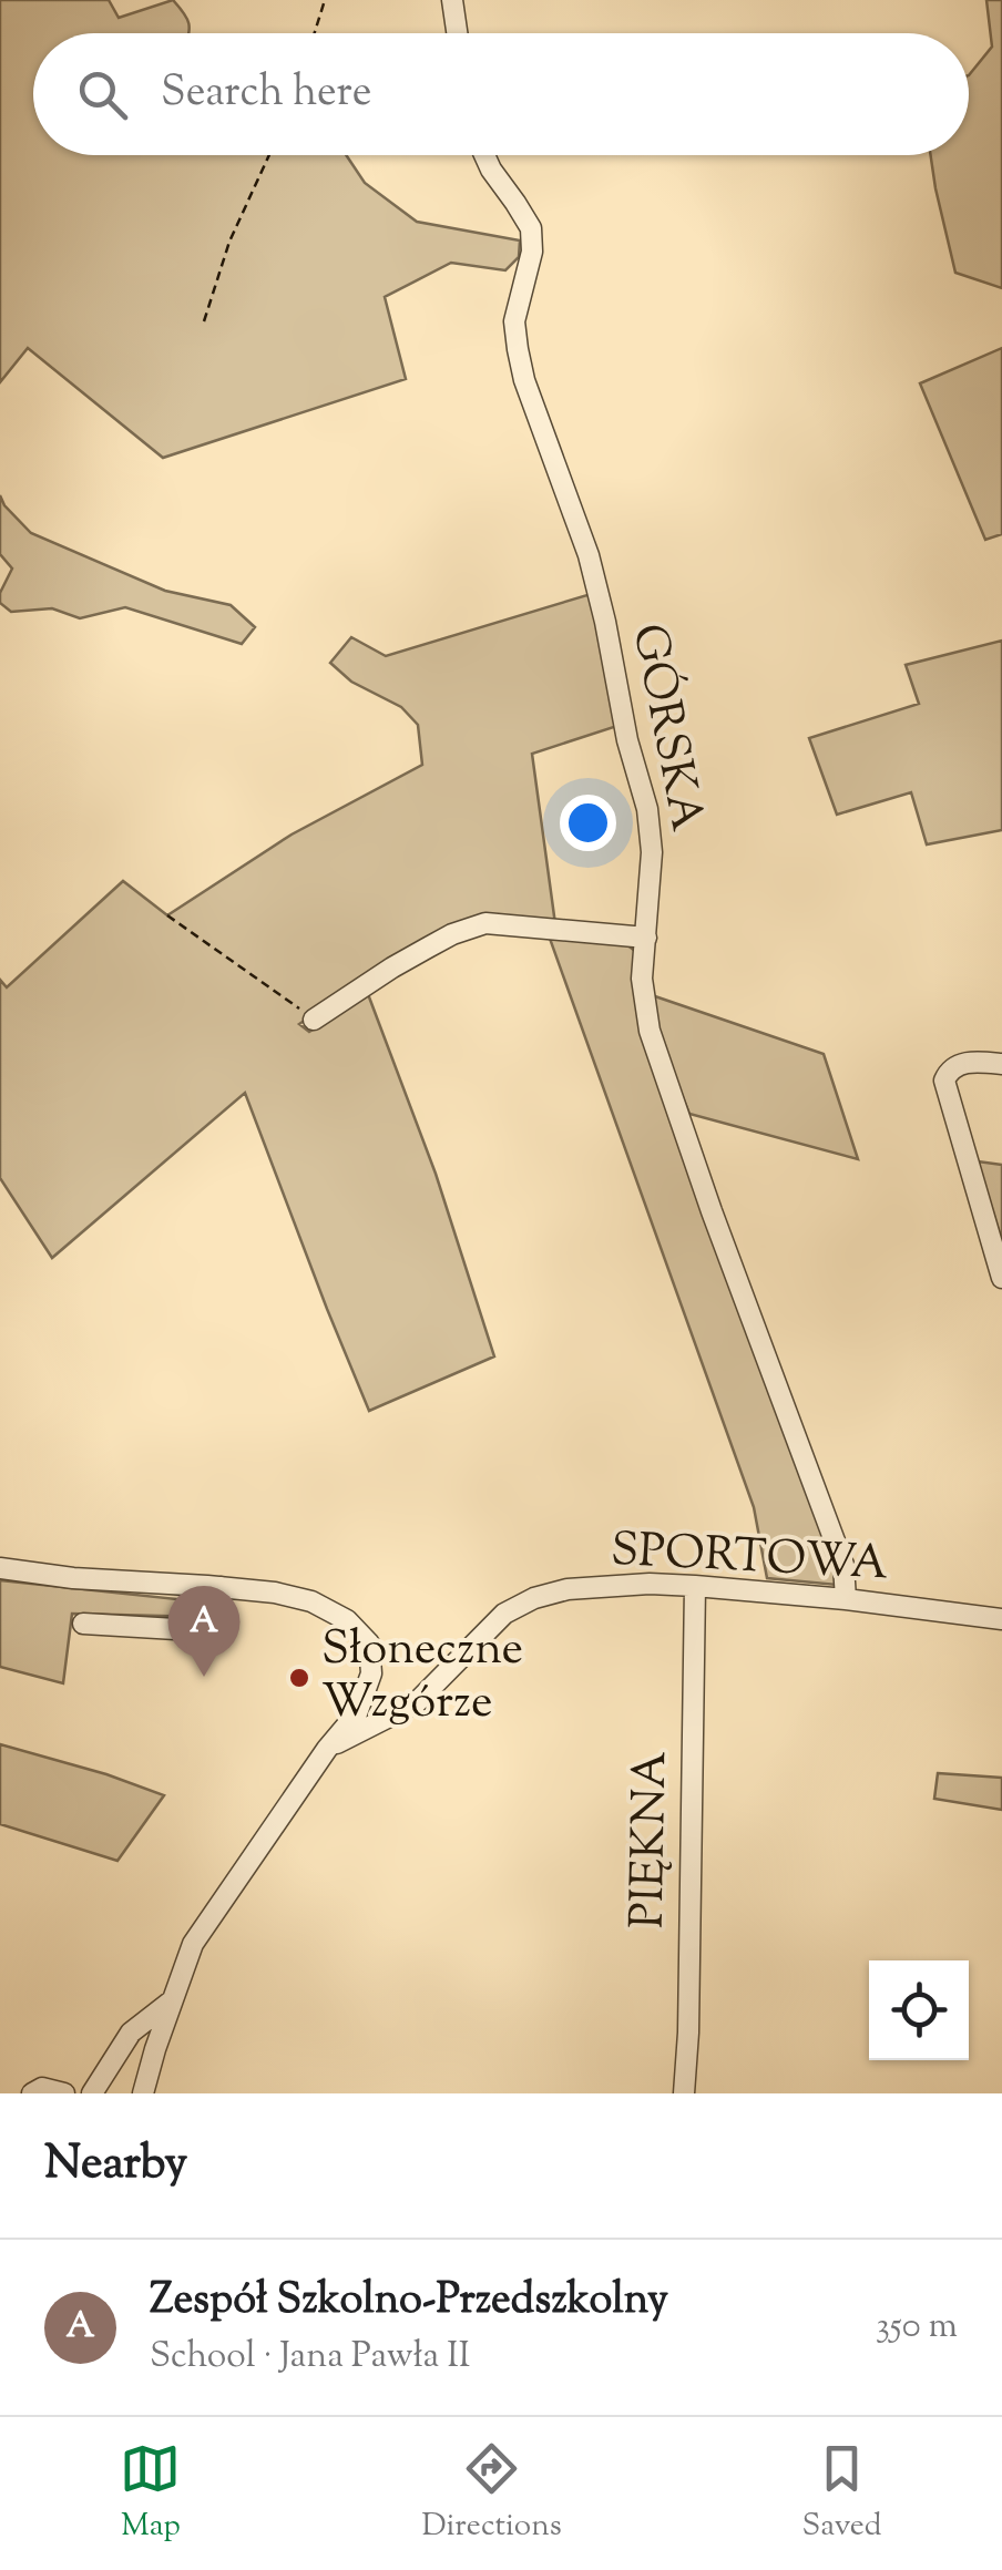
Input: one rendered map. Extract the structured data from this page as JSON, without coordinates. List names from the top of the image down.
{
  "streets": {
    "street": ["GÓRSKA", "SPORTOWA", "PIĘKNA"]
  },
  "crossings": [
    ["GÓRSKA", "SPORTOWA"],
    ["SPORTOWA", "PIĘKNA"]
  ],
  "places": ["Słoneczne Wzgórze"],
  "page": {
    "search": "Search here",
    "pins": "A",
    "heading": "Nearby",
    "list": [
      {
        "mark": "A",
        "name": "Zespół Szkolno-Przedszkolny",
        "note": "School · Jana Pawła II",
        "value": "350 m"
      }
    ],
    "nav": ["Map", "Directions", "Saved"]
  }
}
